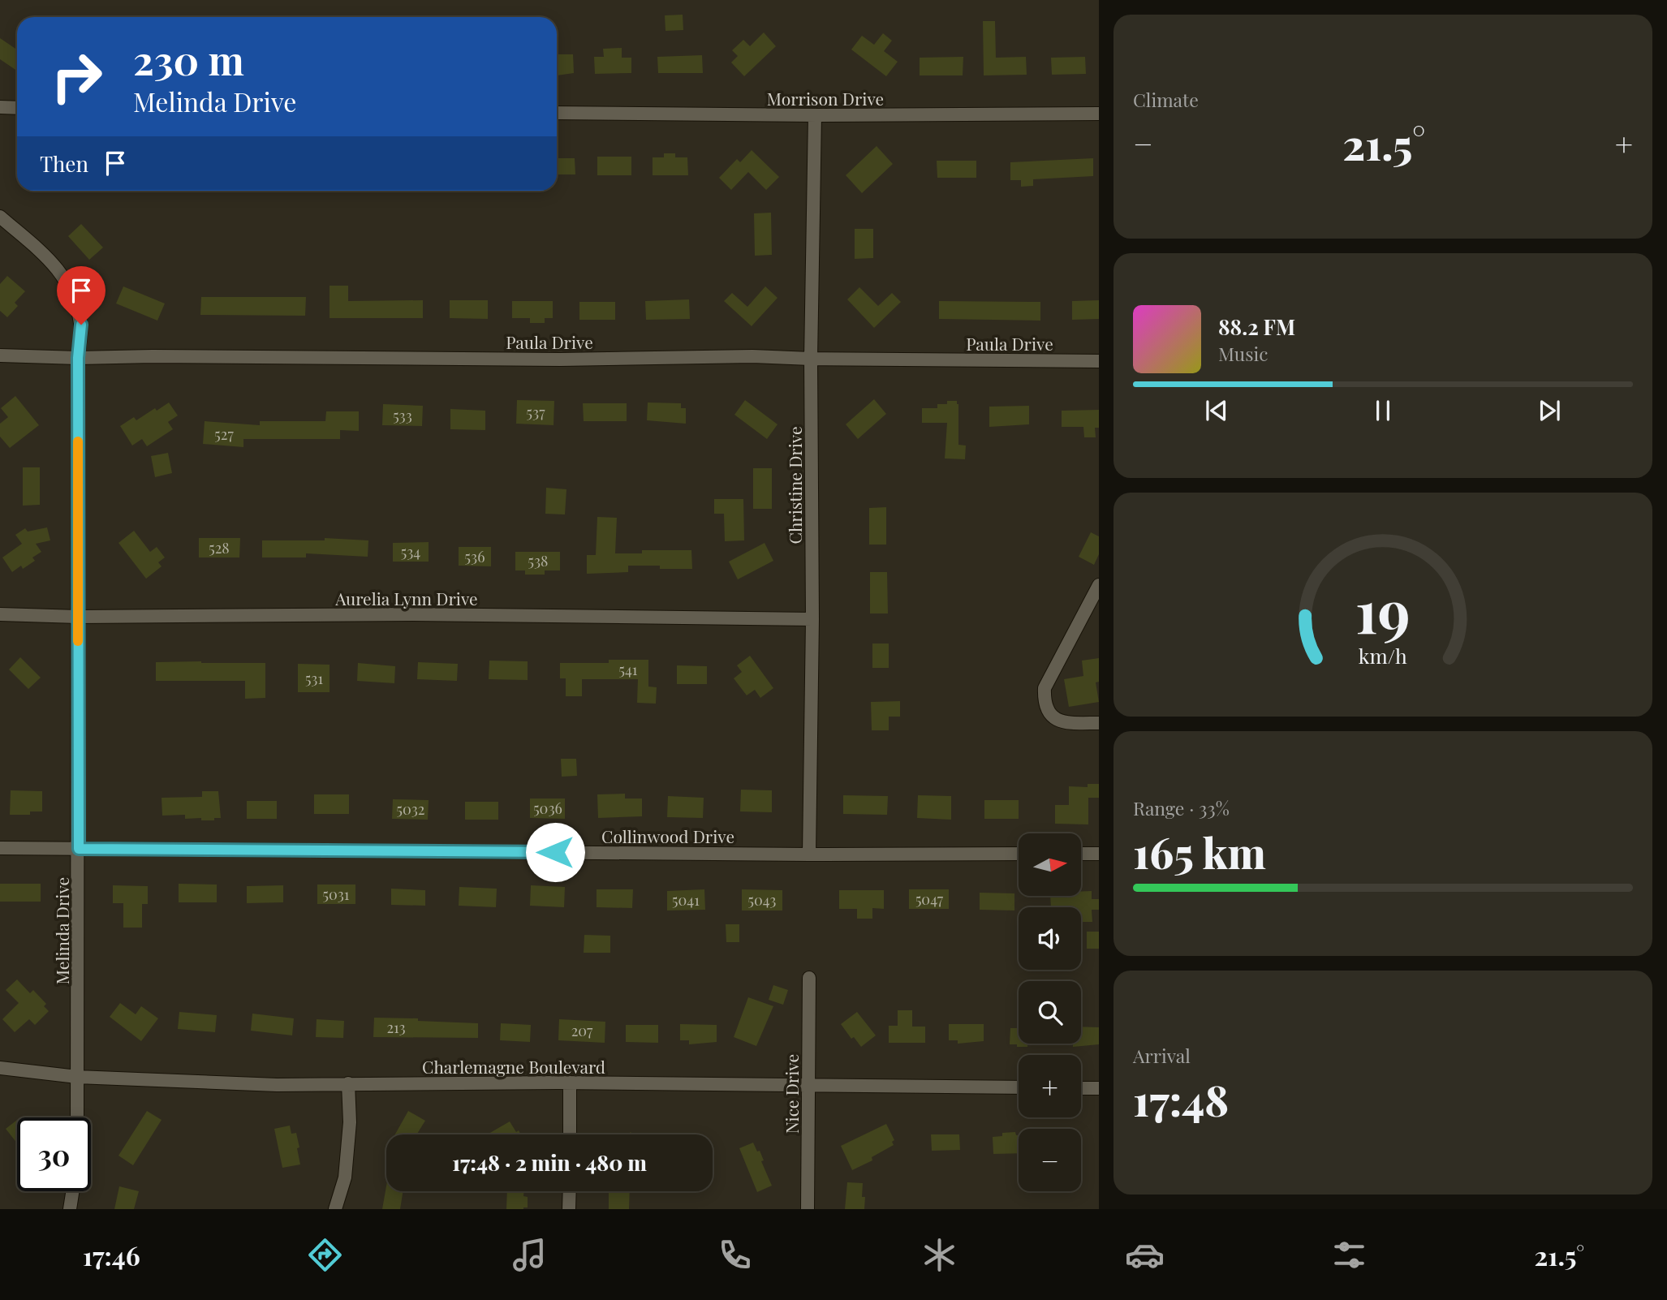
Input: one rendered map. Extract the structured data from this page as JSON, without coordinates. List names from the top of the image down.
{
  "streets": {
    "street": [
      "Morrison Drive",
      "Paula Drive",
      "Christine Drive",
      "Aurelia Lynn Drive",
      "Collinwood Drive",
      "Melinda Drive",
      "Charlemagne Boulevard",
      "Nice Drive"
    ]
  },
  "crossings": [
    ["Morrison Drive", "Christine Drive"],
    ["Paula Drive", "Christine Drive"],
    ["Paula Drive", "Melinda Drive"],
    ["Christine Drive", "Aurelia Lynn Drive"],
    ["Christine Drive", "Collinwood Drive"],
    ["Aurelia Lynn Drive", "Melinda Drive"],
    ["Collinwood Drive", "Melinda Drive"],
    ["Melinda Drive", "Charlemagne Boulevard"],
    ["Charlemagne Boulevard", "Nice Drive"]
  ],
  "house_numbers": [
    "537",
    "533",
    "527",
    "528",
    "534",
    "536",
    "538",
    "541",
    "531",
    "5036",
    "5032",
    "5031",
    "5047",
    "5041",
    "5043",
    "213",
    "207"
  ],
  "north": "right",
  "page": {
    "tile": [
      "Climate",
      ["Range · 33%", "165 km"],
      ["Arrival", "17:48"]
    ],
    "turn": ["230 m", "Melinda Drive"],
    "heat": ["−", "21.5°", "+"],
    "then": "Then",
    "song": ["88.2 FM", "Music"],
    "map_buttons": ["+", "−"],
    "limit": "30",
    "trip": "17:48 · 2 min · 480 m",
    "tabs": ["17:46", "21.5°"],
    "gauge": ["19", "km/h"]
  }
}
